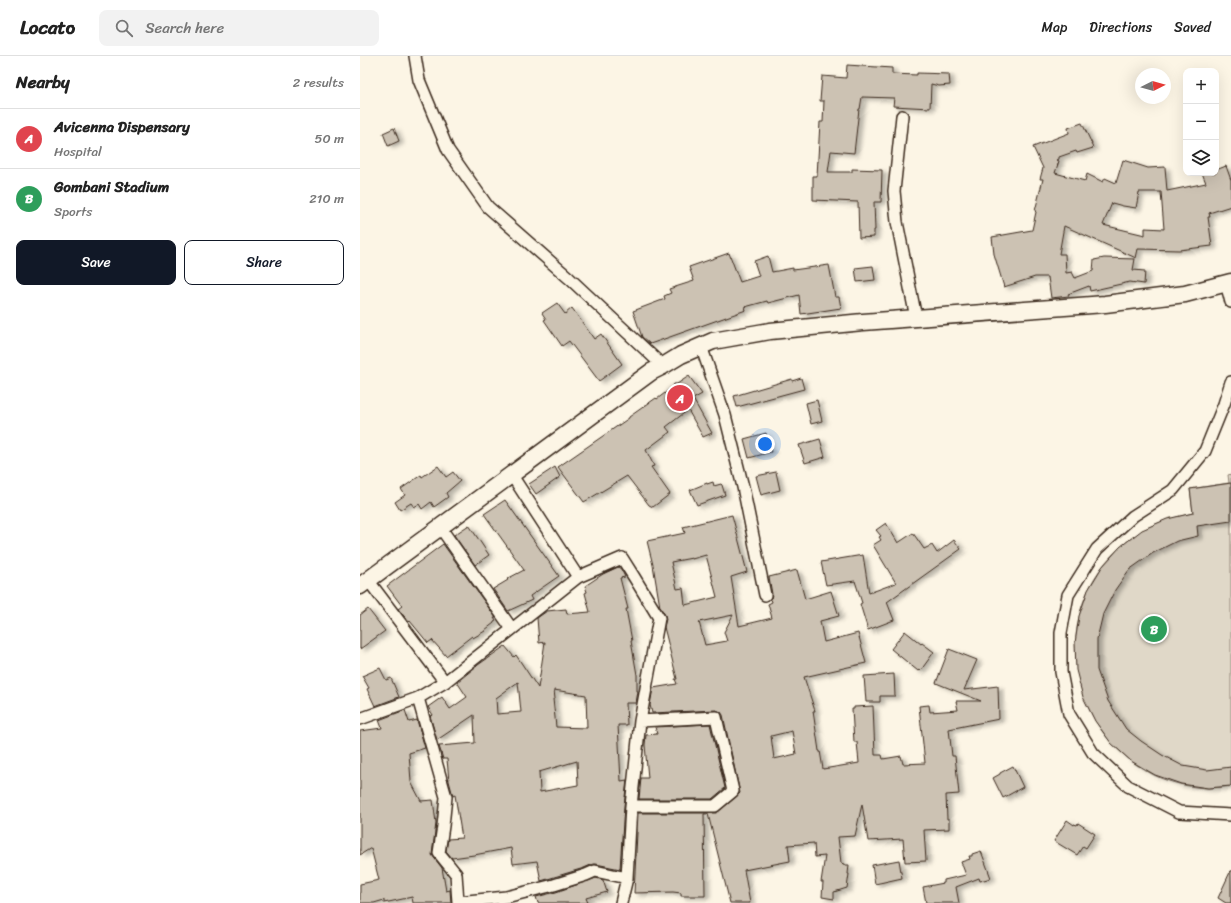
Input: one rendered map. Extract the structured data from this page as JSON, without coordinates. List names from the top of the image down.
{
  "north": "right",
  "page": {
    "header": "Locato",
    "search": "Search here",
    "nav": ["Map", "Directions", "Saved"],
    "heading": ["Nearby", "2 results"],
    "map_buttons": ["+", "−"],
    "list": [
      {
        "mark": "A",
        "name": "Avicenna Dispensary",
        "note": "Hospital",
        "value": "50 m"
      },
      {
        "mark": "B",
        "name": "Gombani Stadium",
        "note": "Sports",
        "value": "210 m"
      }
    ],
    "buttons": ["Save", "Share"],
    "pins": ["A", "B"]
  }
}
